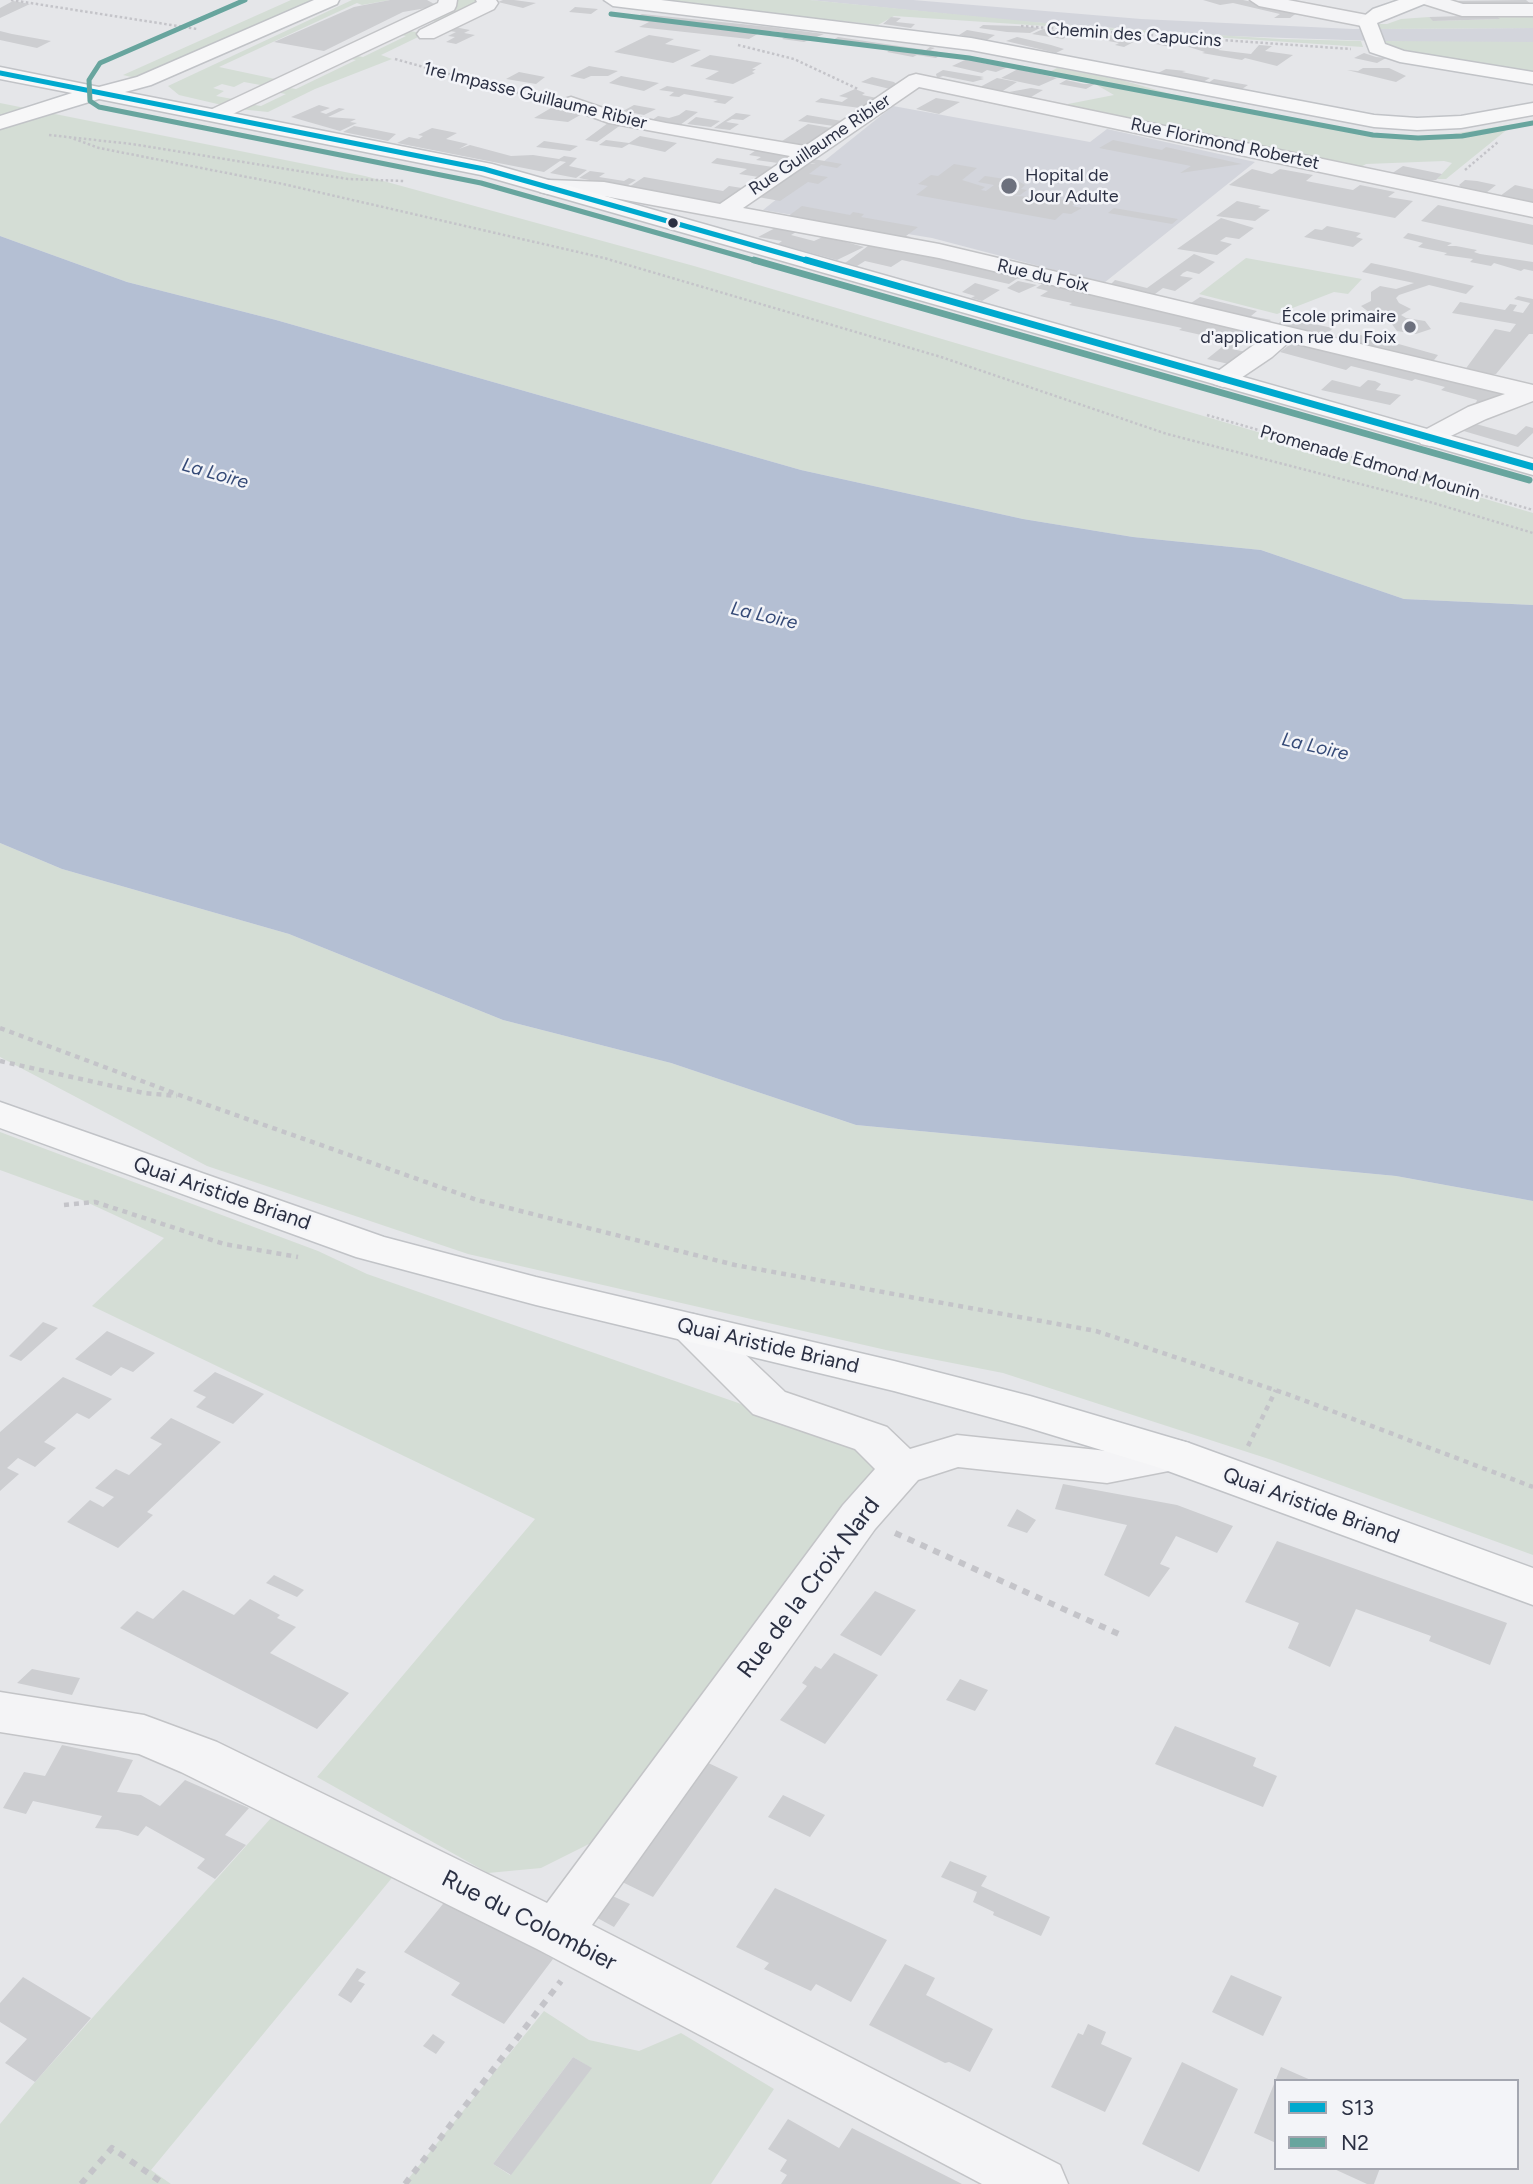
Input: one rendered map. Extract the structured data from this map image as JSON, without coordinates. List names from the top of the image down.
{
  "streets": {
    "main road": ["Quai Aristide Briand"],
    "street": [
      "1re Impasse Guillaume Ribier",
      "Rue Florimond Robertet",
      "Rue Guillaume Ribier",
      "Rue du Foix",
      "Rue de la Croix Nard",
      "Rue du Colombier"
    ],
    "path": ["Chemin des Capucins", "Promenade Edmond Mounin"]
  },
  "crossings": [
    ["1re Impasse Guillaume Ribier", "Rue Guillaume Ribier"],
    ["Rue Florimond Robertet", "Rue Guillaume Ribier"],
    ["Rue Guillaume Ribier", "Rue du Foix"],
    ["Rue de la Croix Nard", "Rue du Colombier"]
  ],
  "water": ["La Loire"],
  "places": ["Hopital de Jour Adulte", "École primaire d'application rue du Foix"],
  "lines": ["transit line N2", "transit line S13"],
  "legend": ["S13", "N2"]
}
